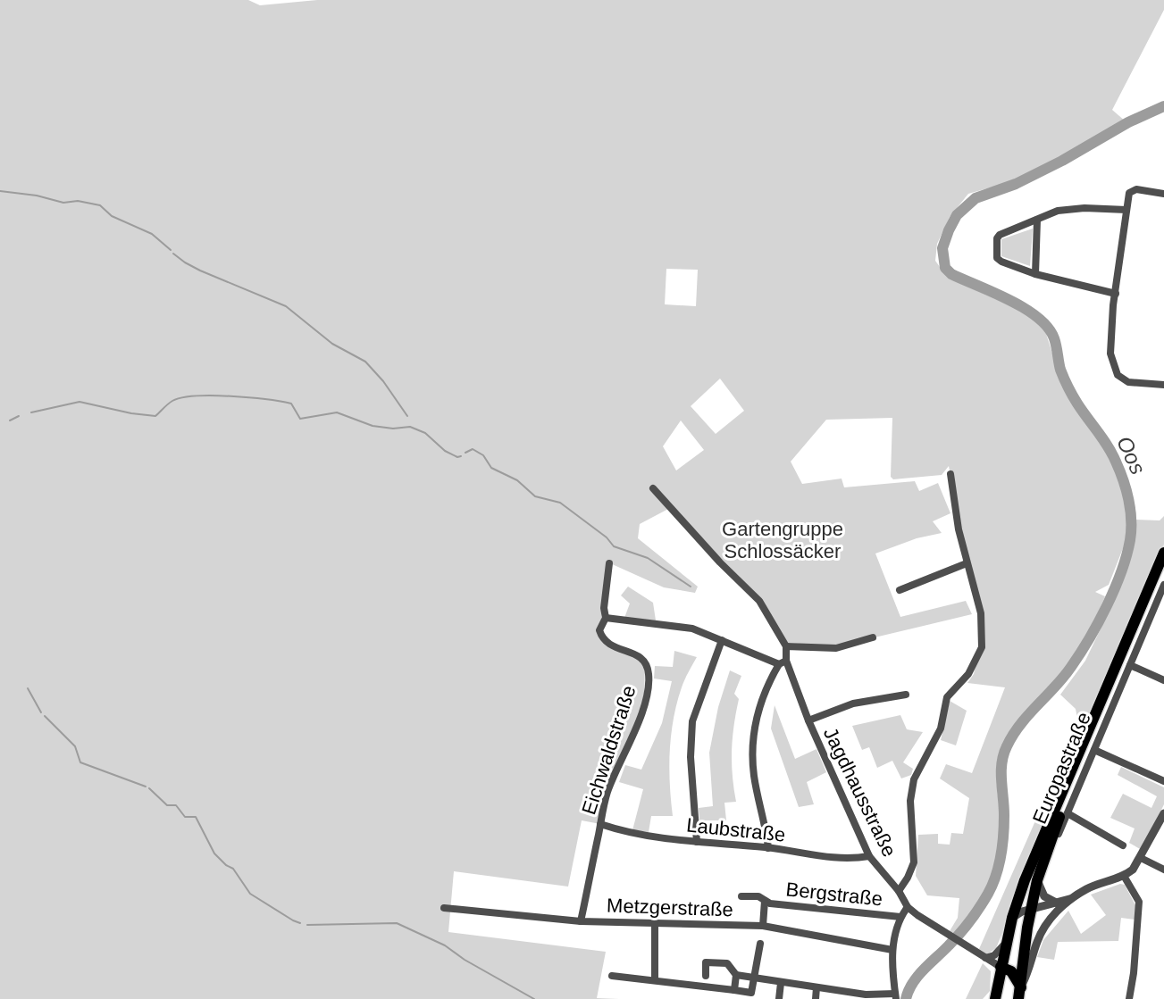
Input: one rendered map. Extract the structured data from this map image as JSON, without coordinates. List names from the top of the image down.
{
  "streets": {
    "main road": ["Europastraße"],
    "street": [
      "Eichwaldstraße",
      "Jagdhausstraße",
      "Laubstraße",
      "Bergstraße",
      "Metzgerstraße"
    ]
  },
  "crossings": [
    ["Eichwaldstraße", "Laubstraße"],
    ["Eichwaldstraße", "Metzgerstraße"],
    ["Europastraße", "Jagdhausstraße"],
    ["Jagdhausstraße", "Laubstraße"],
    ["Bergstraße", "Metzgerstraße"]
  ],
  "water": ["Oos"],
  "parks": ["Gartengruppe Schlossäcker"]
}
